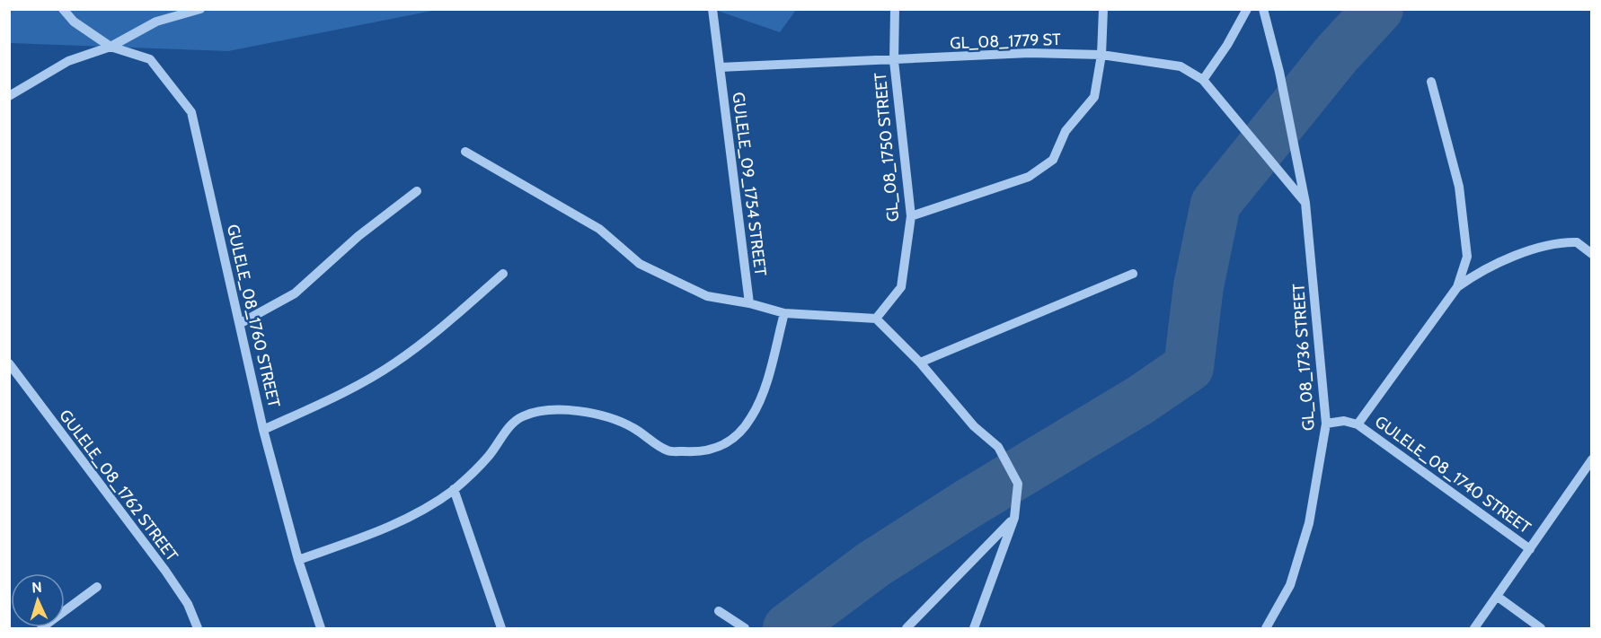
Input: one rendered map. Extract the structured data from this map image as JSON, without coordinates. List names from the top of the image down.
{
  "streets": {
    "street": [
      "GL_08_1779 ST",
      "GL_08_1750 STREET",
      "GULELE_09_1754 STREET",
      "GULELE_08_1760 STREET",
      "GL_08_1736 STREET",
      "GULELE_08_1740 STREET",
      "GULELE_08_1762 STREET"
    ]
  },
  "crossings": [
    ["GL_08_1779 ST", "GL_08_1750 STREET"],
    ["GL_08_1779 ST", "GULELE_09_1754 STREET"],
    ["GL_08_1779 ST", "GL_08_1736 STREET"],
    ["GL_08_1736 STREET", "GULELE_08_1740 STREET"]
  ],
  "north": "top"
}
